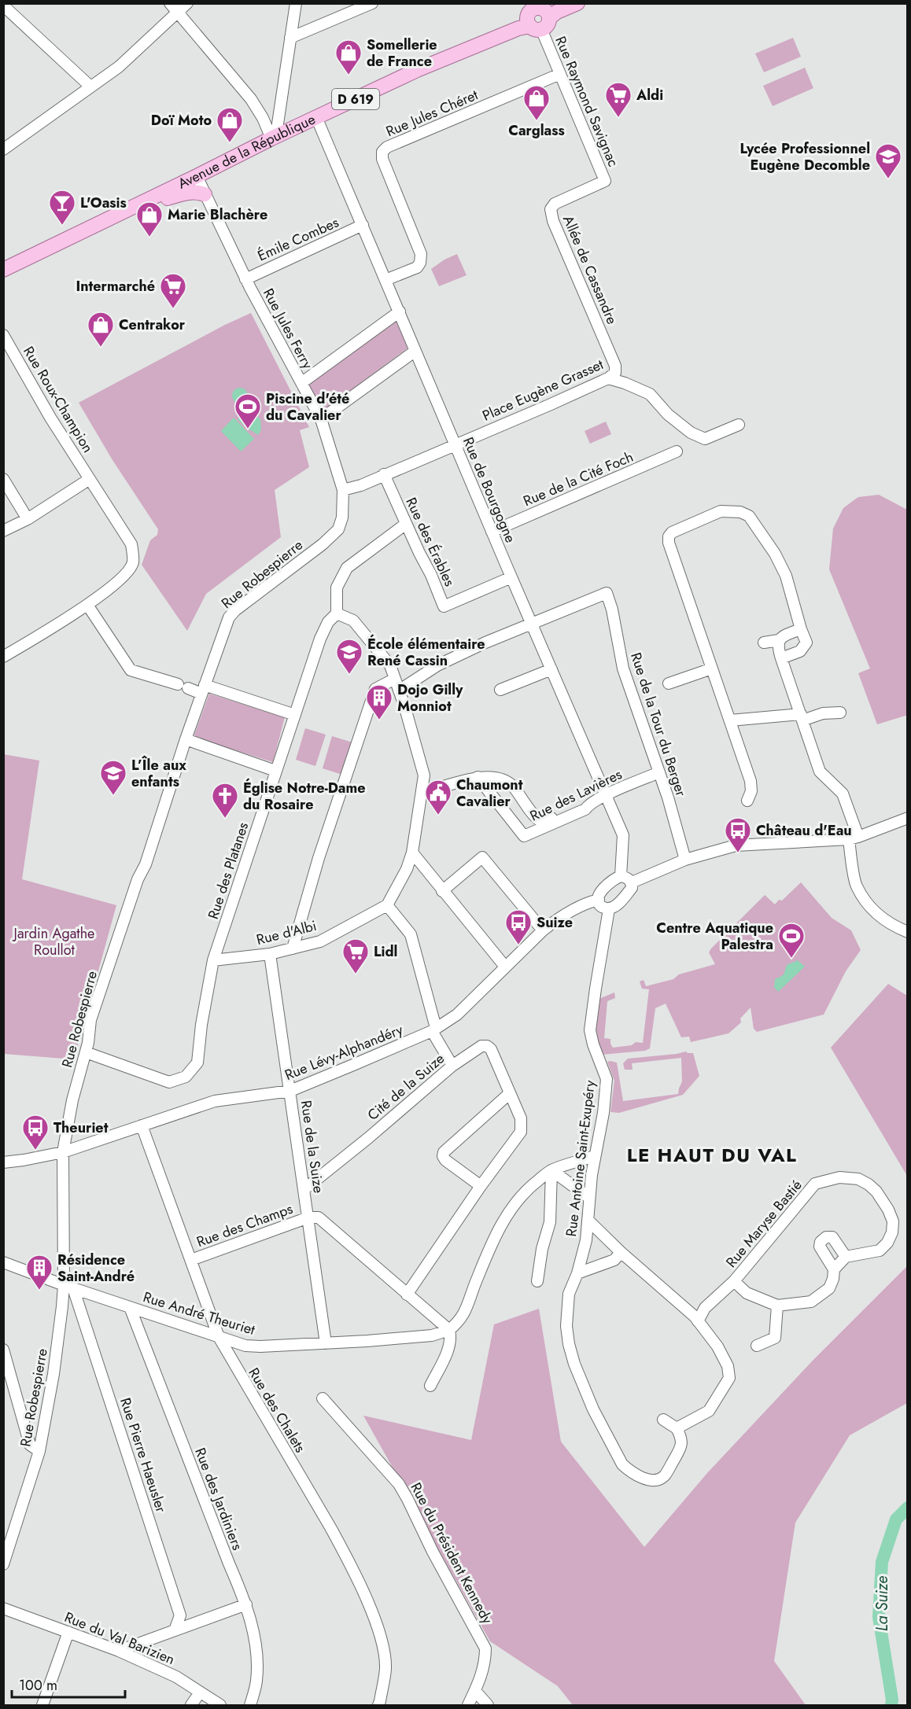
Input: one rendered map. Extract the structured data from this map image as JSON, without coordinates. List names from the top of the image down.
{
  "streets": {
    "main road": ["D 619", "Avenue de la République"],
    "street": [
      "Rue Raymond Savignac",
      "Rue Jules Chéret",
      "Émile Combes",
      "Allée de Cassandre",
      "Rue Jules Ferry",
      "Place Eugène Grasset",
      "Rue Roux-Champion",
      "Rue de la Cité Foch",
      "Rue de Bourgogne",
      "Rue des Érables",
      "Rue Robespierre",
      "Rue de la Tour du Berger",
      "Rue des Lavières",
      "Rue des Platanes",
      "Rue d'Albi",
      "Rue Lévy-Alphandéry",
      "Cité de la Suize",
      "Rue de la Suize",
      "Rue Antoine Saint-Exupéry",
      "Rue Maryse Bastié",
      "Rue des Champs",
      "Rue André Theuriet",
      "Rue des Chalets",
      "Rue Pierre Haeusler",
      "Rue des Jardiniers",
      "Rue du Président Kennedy",
      "Rue du Val Barizien"
    ]
  },
  "crossings": [
    ["Rue Raymond Savignac", "Rue Jules Chéret"],
    ["Rue Raymond Savignac", "Avenue de la République"],
    ["Rue Raymond Savignac", "Allée de Cassandre"],
    ["Rue Jules Chéret", "Rue de Bourgogne"],
    ["Avenue de la République", "Rue Jules Ferry"],
    ["Avenue de la République", "Rue de Bourgogne"],
    ["Émile Combes", "Rue Jules Ferry"],
    ["Émile Combes", "Rue de Bourgogne"],
    ["Allée de Cassandre", "Place Eugène Grasset"],
    ["Rue Jules Ferry", "Rue Robespierre"],
    ["Place Eugène Grasset", "Rue de Bourgogne"],
    ["Rue de la Cité Foch", "Rue de Bourgogne"],
    ["Rue de Bourgogne", "Rue des Érables"],
    ["Rue de Bourgogne", "Rue de la Tour du Berger"],
    ["Rue de Bourgogne", "Rue des Lavières"],
    ["Rue Robespierre", "Rue des Platanes"],
    ["Rue Robespierre", "Rue Lévy-Alphandéry"],
    ["Rue Robespierre", "Rue André Theuriet"],
    ["Rue Robespierre", "Rue Pierre Haeusler"],
    ["Rue de la Tour du Berger", "Rue des Lavières"],
    ["Rue des Platanes", "Rue d'Albi"],
    ["Rue d'Albi", "Rue de la Suize"],
    ["Rue Lévy-Alphandéry", "Rue de la Suize"],
    ["Rue Lévy-Alphandéry", "Rue des Chalets"],
    ["Cité de la Suize", "Rue de la Suize"],
    ["Rue de la Suize", "Rue des Champs"],
    ["Rue de la Suize", "Rue André Theuriet"],
    ["Rue des Champs", "Rue des Chalets"],
    ["Rue André Theuriet", "Rue des Chalets"],
    ["Rue André Theuriet", "Rue Pierre Haeusler"],
    ["Rue André Theuriet", "Rue des Jardiniers"]
  ],
  "districts": ["LE HAUT DU VAL"],
  "water": ["La Suize"],
  "parks": ["Jardin Agathe Roullot"],
  "places": {
    "shop": [
      "Somellerie de France",
      "Carglass",
      "Doï Moto",
      "Marie Blachère",
      "Centrakor"
    ],
    "supermarket": ["Aldi", "Intermarché", "Lidl"],
    "school or university": ["Lycée Professionnel Eugène Decomble", "École élémentaire René Cassin", "L’Île aux enfants"],
    "bar": ["L'Oasis"],
    "sports": ["Piscine d'été du Cavalier", "Centre Aquatique Palestra"],
    "building": ["Dojo Gilly Monniot", "Résidence Saint-André"],
    "public building": ["Chaumont Cavalier"],
    "church": ["Église Notre-Dame du Rosaire"],
    "bus stop": ["Château d'Eau", "Suize", "Theuriet"]
  },
  "scale_bar": "100 m"
}
